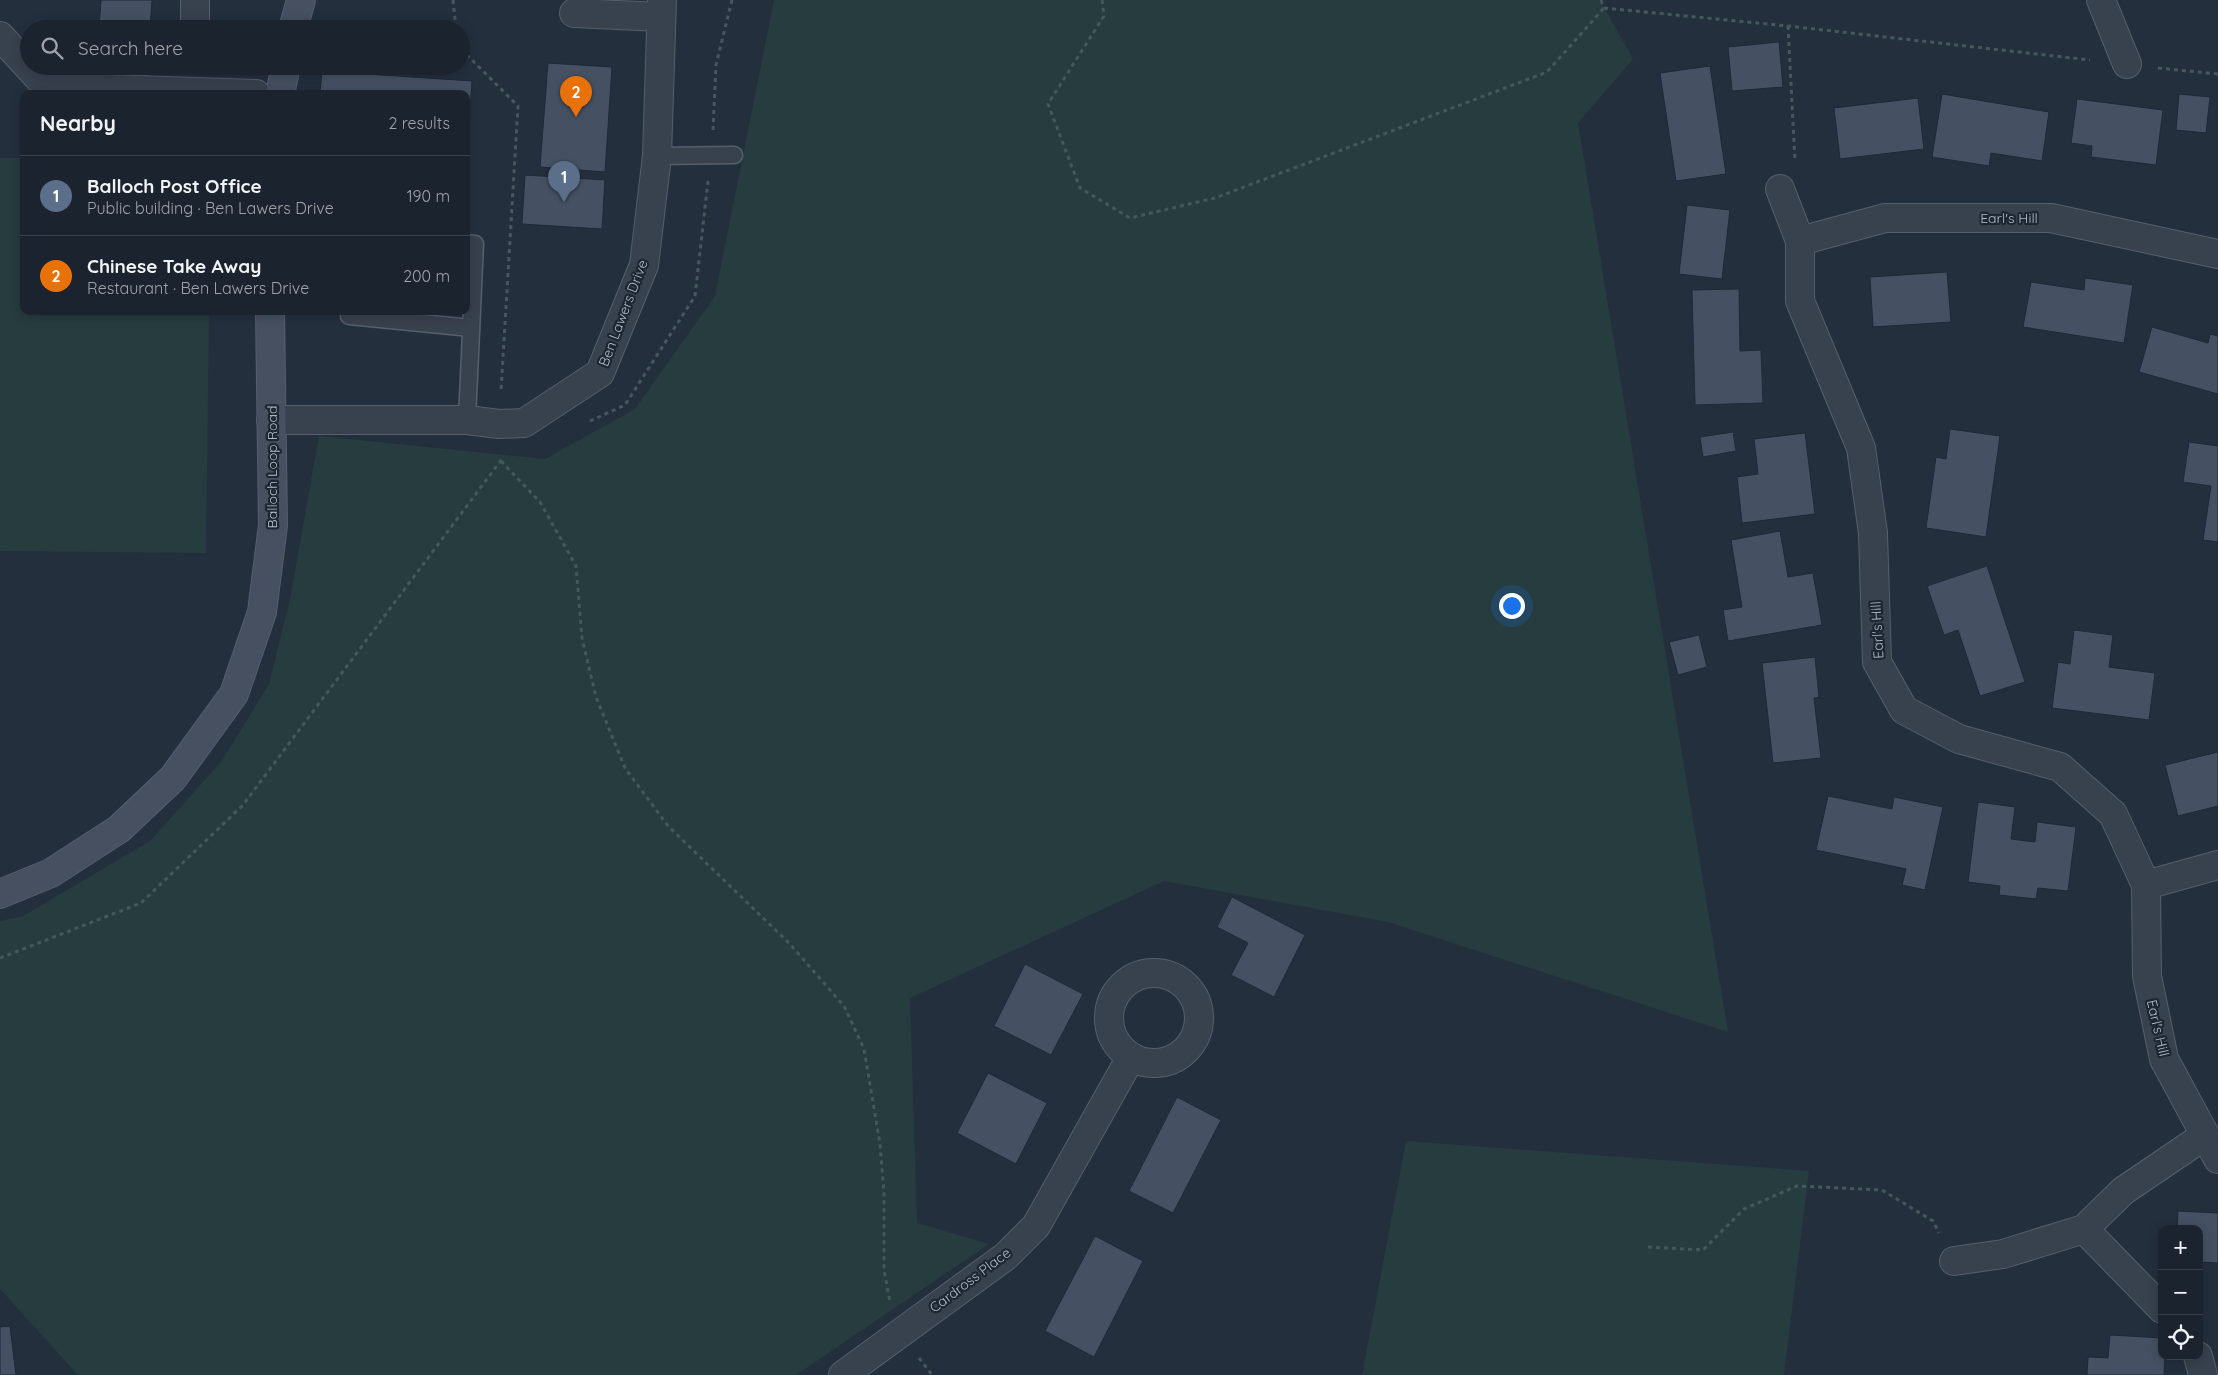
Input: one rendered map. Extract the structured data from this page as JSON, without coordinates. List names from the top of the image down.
{
  "streets": {
    "street": [
      "Earl's Hill",
      "Ben Lawers Drive",
      "Balloch Loop Road",
      "Cardross Place"
    ]
  },
  "crossings": [
    ["Ben Lawers Drive", "Balloch Loop Road"]
  ],
  "page": {
    "search": "Search here",
    "pins": ["2", "1"],
    "heading": ["Nearby", "2 results"],
    "list": [
      {
        "mark": "1",
        "name": "Balloch Post Office",
        "note": "Public building · Ben Lawers Drive",
        "value": "190 m"
      },
      {
        "mark": "2",
        "name": "Chinese Take Away",
        "note": "Restaurant · Ben Lawers Drive",
        "value": "200 m"
      }
    ],
    "map_buttons": ["+", "−"]
  }
}
